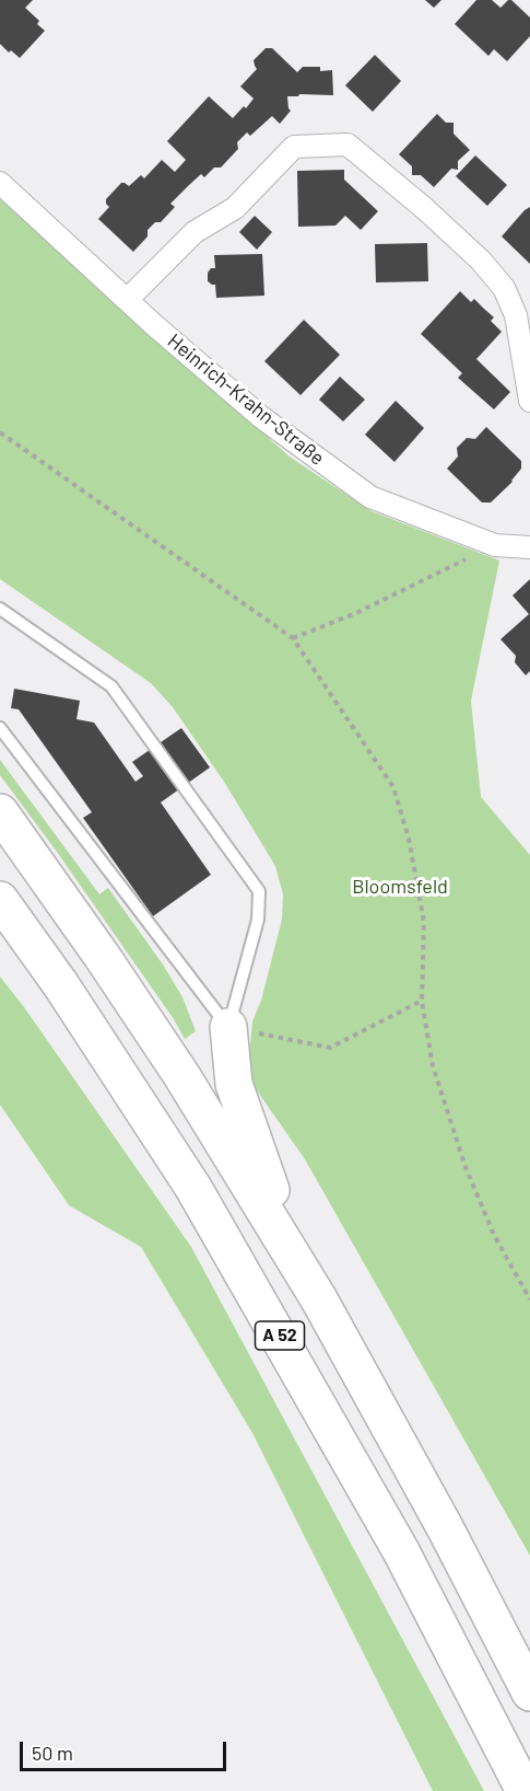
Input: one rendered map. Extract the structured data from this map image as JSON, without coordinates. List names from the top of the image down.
{
  "streets": {
    "highway": ["A 52"],
    "street": ["Heinrich-Krahn-Straße"]
  },
  "parks": ["Bloomsfeld"],
  "scale_bar": "50 m"
}
